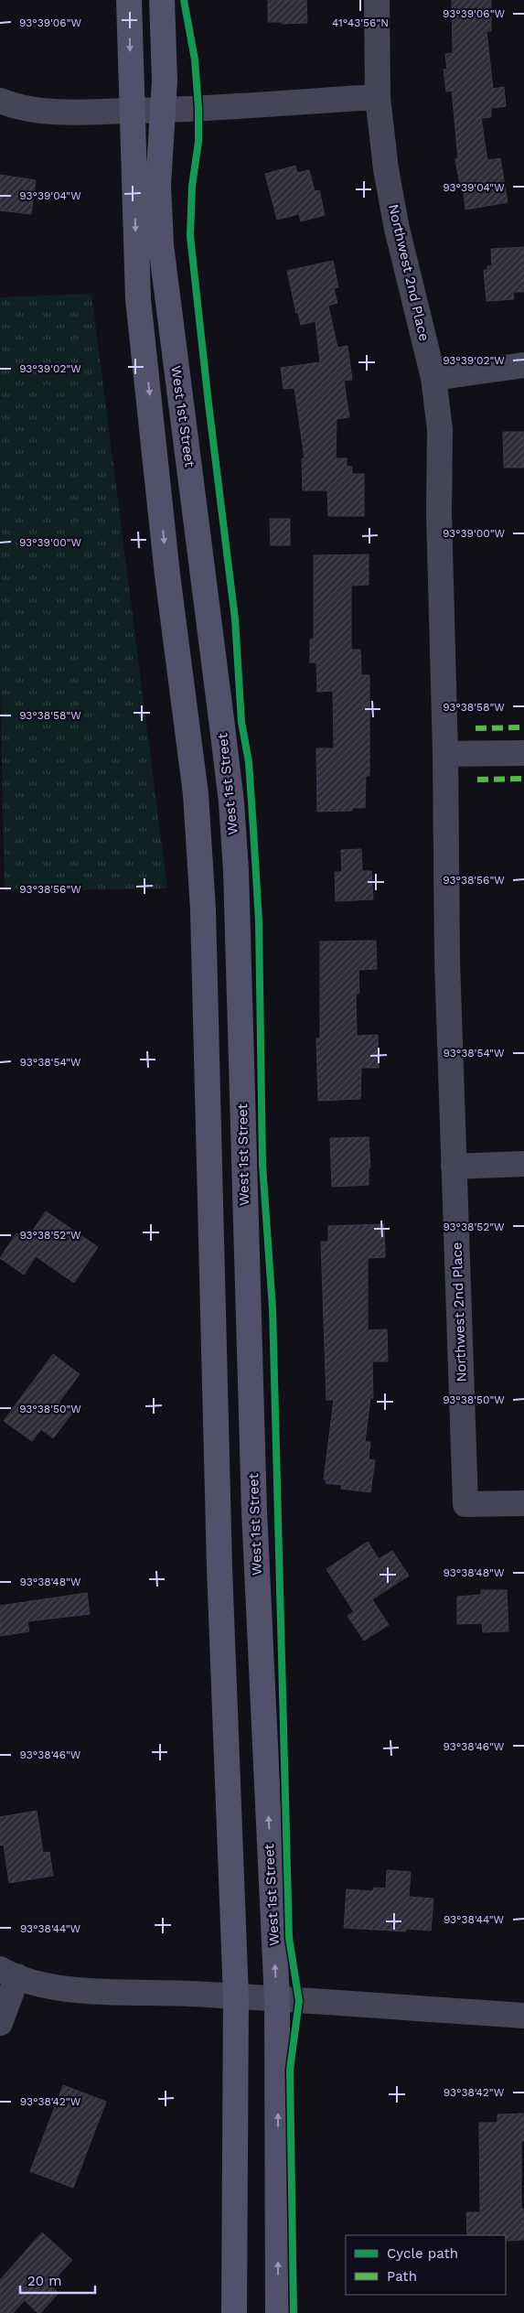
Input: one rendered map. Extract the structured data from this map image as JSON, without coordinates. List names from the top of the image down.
{
  "streets": {
    "main road": ["West 1st Street"],
    "street": ["Northwest 2nd Place"]
  },
  "legend": ["Cycle path", "Path"],
  "scale_bar": "20 m",
  "coordinates": [
    "93°39'06\"W",
    "41°43'56\"N",
    "93°39'04\"W",
    "93°39'02\"W",
    "93°39'00\"W",
    "93°38'58\"W",
    "93°38'56\"W",
    "93°38'54\"W",
    "93°38'52\"W",
    "93°38'50\"W",
    "93°38'48\"W",
    "93°38'46\"W",
    "93°38'44\"W",
    "93°38'42\"W"
  ]
}
